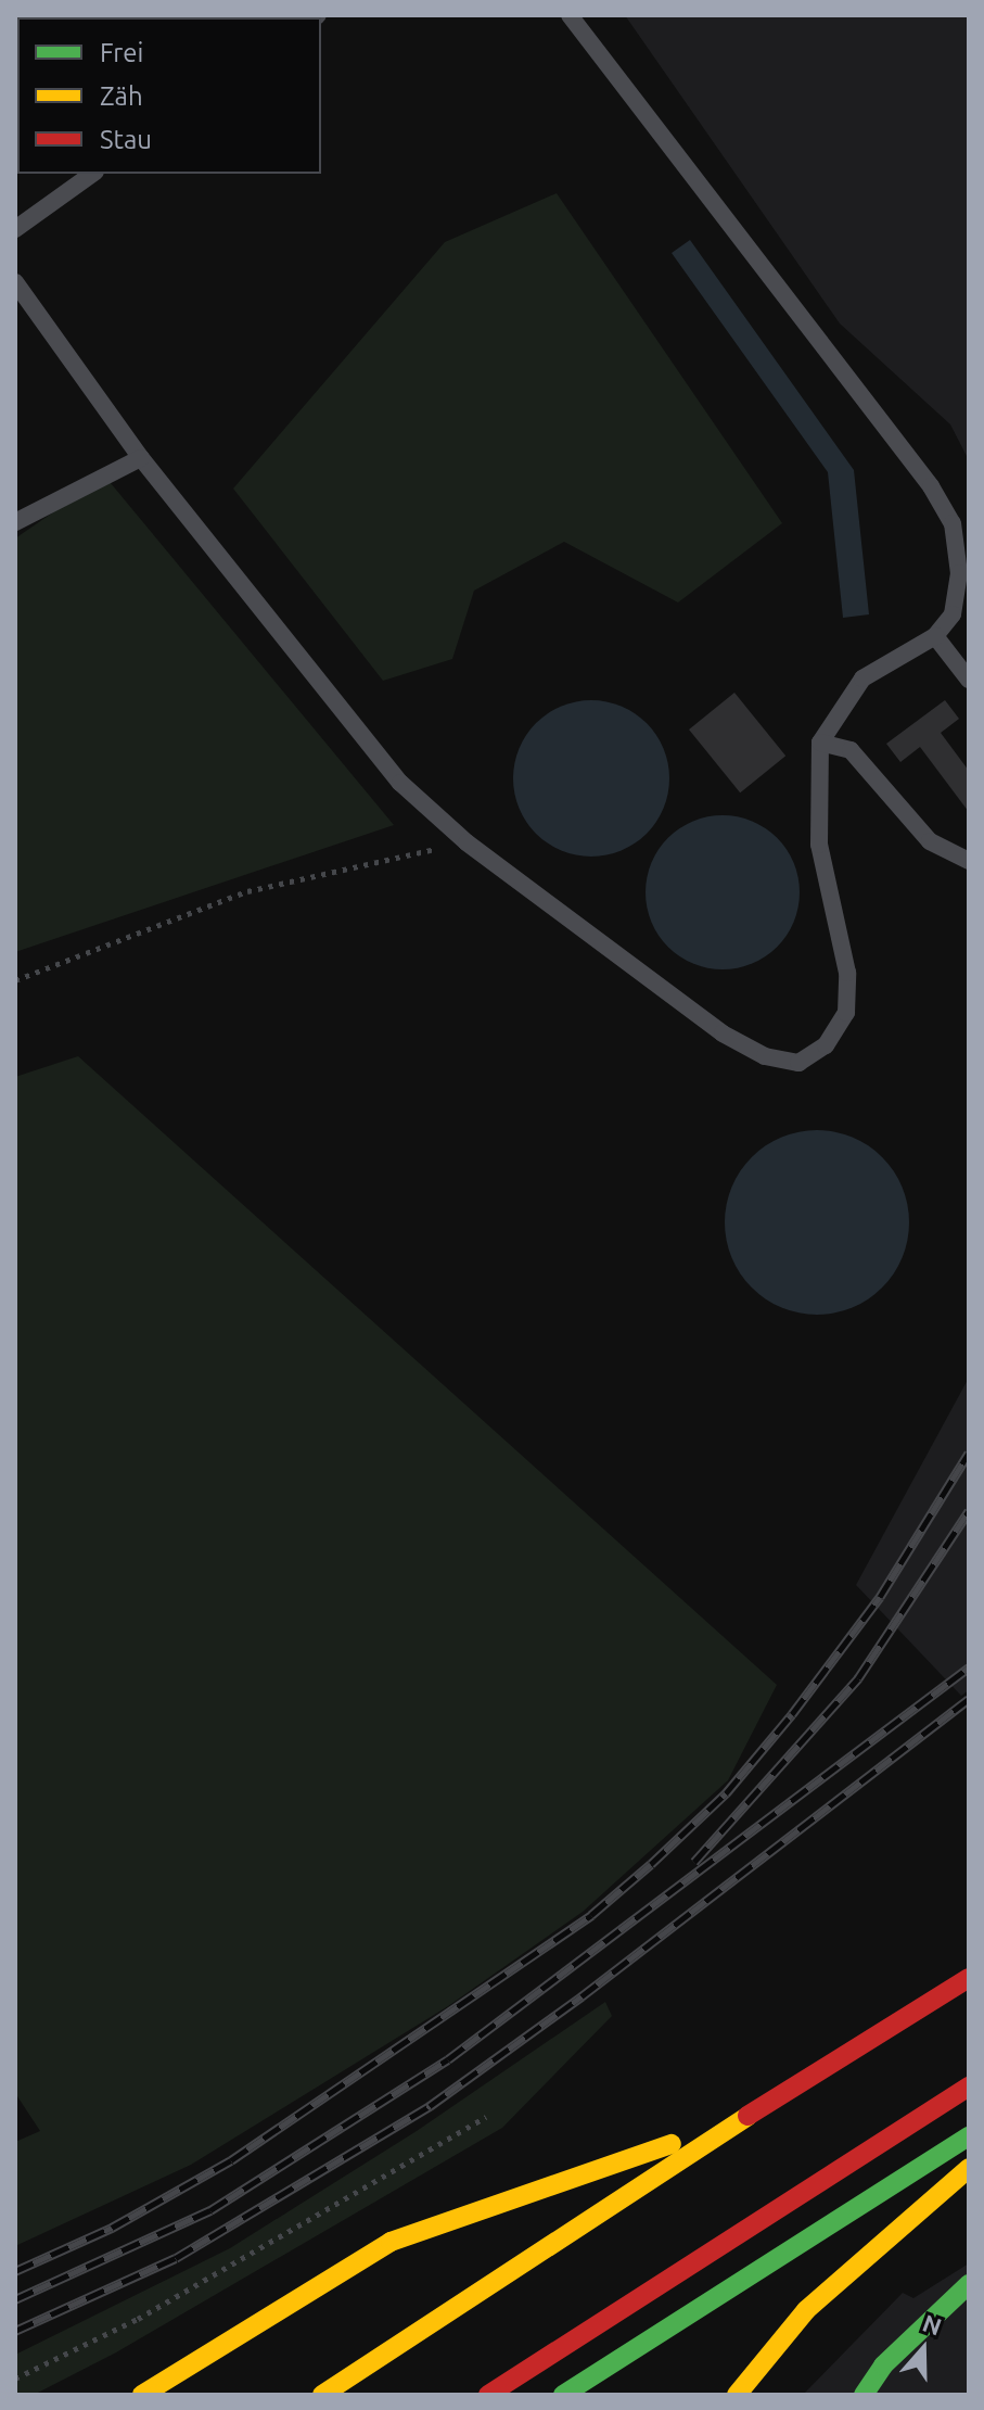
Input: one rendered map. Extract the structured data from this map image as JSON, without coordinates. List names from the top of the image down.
{
  "legend": ["Frei", "Zäh", "Stau"],
  "north": "top"
}
